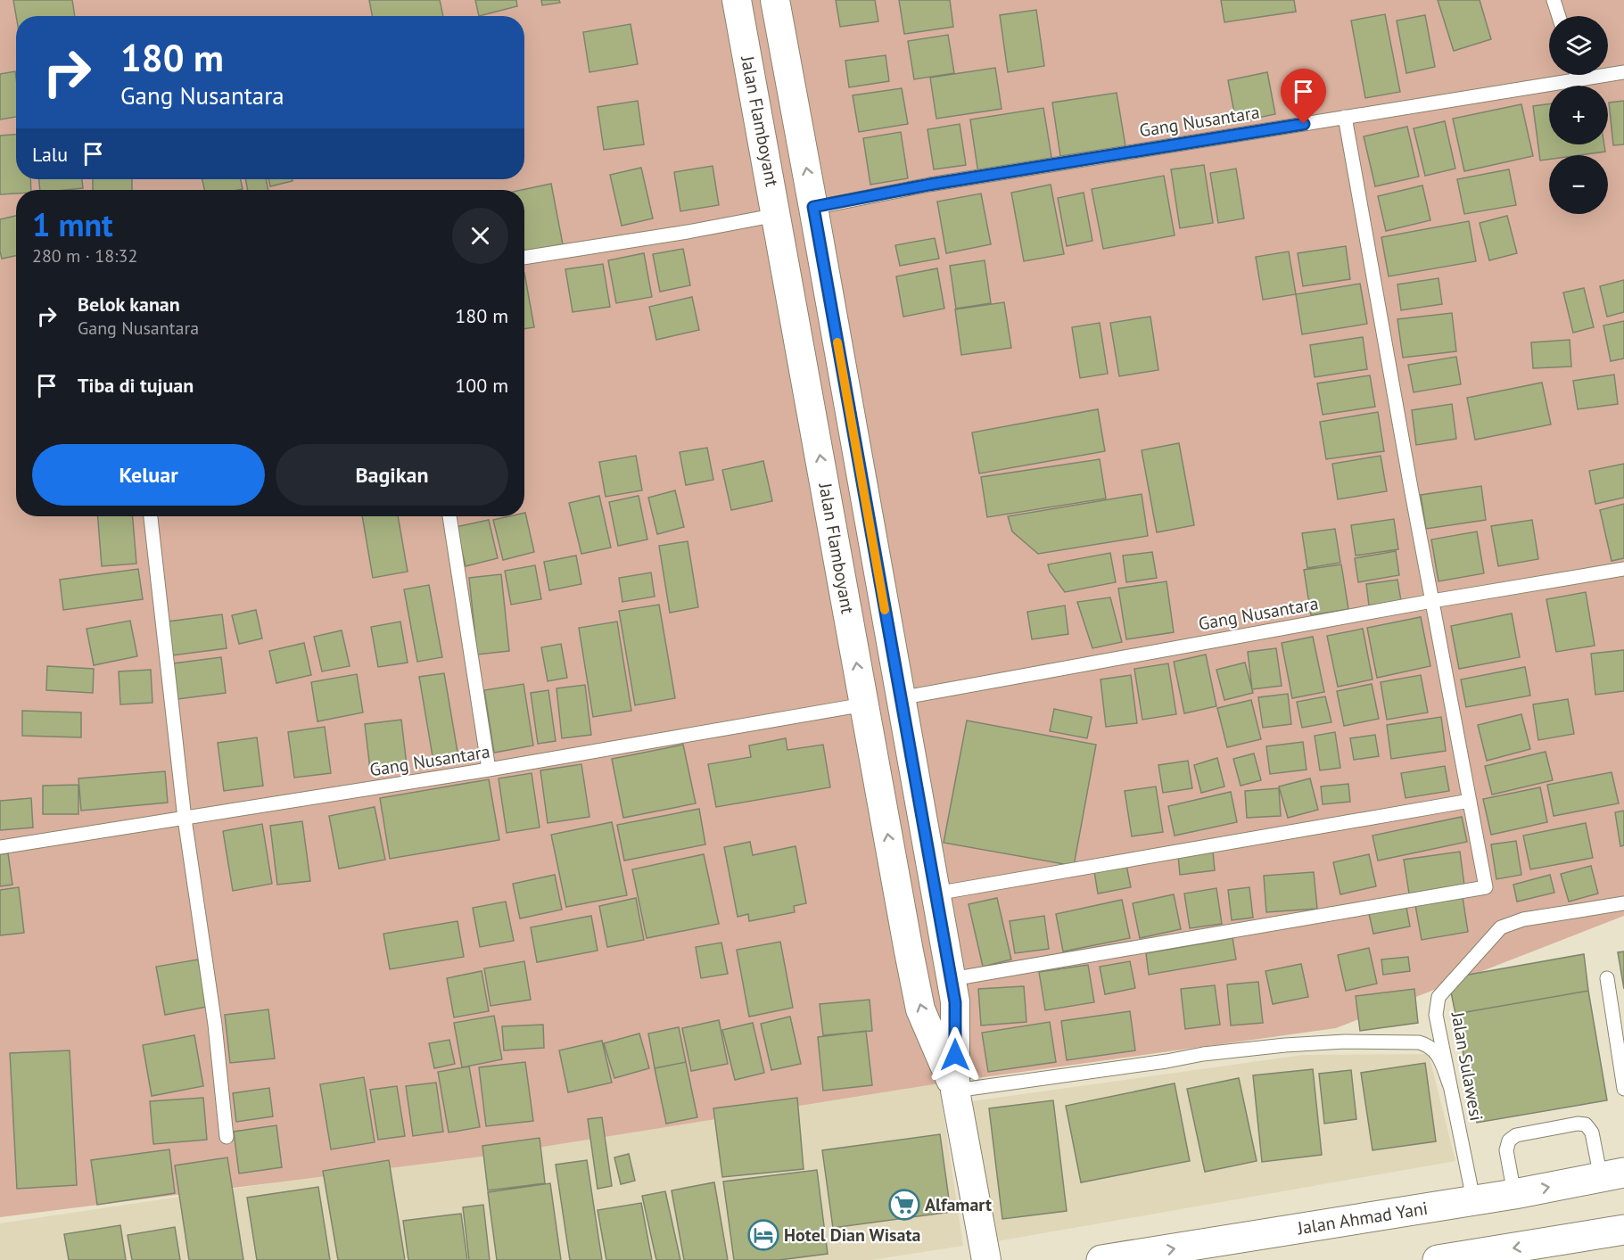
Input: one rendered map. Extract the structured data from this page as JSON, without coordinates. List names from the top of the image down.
{
  "streets": {
    "main road": ["Jalan Ahmad Yani"],
    "street": ["Jalan Flamboyant"],
    "lane": ["Gang Nusantara", "Jalan Sulawesi"]
  },
  "crossings": [
    ["Jalan Flamboyant", "Gang Nusantara"],
    ["Jalan Sulawesi", "Jalan Ahmad Yani"]
  ],
  "places": {
    "supermarket": ["Alfamart"],
    "hotel": ["Hotel Dian Wisata"]
  },
  "page": {
    "map_buttons": ["+", "−"],
    "turn": ["180 m", "Gang Nusantara"],
    "then": "Lalu",
    "heading": ["1 mnt", "280 m · 18:32"],
    "list": [
      {
        "name": "Belok kanan",
        "note": "Gang Nusantara",
        "value": "180 m"
      },
      {
        "name": "Tiba di tujuan",
        "value": "100 m"
      }
    ],
    "buttons": ["Keluar", "Bagikan"]
  }
}
